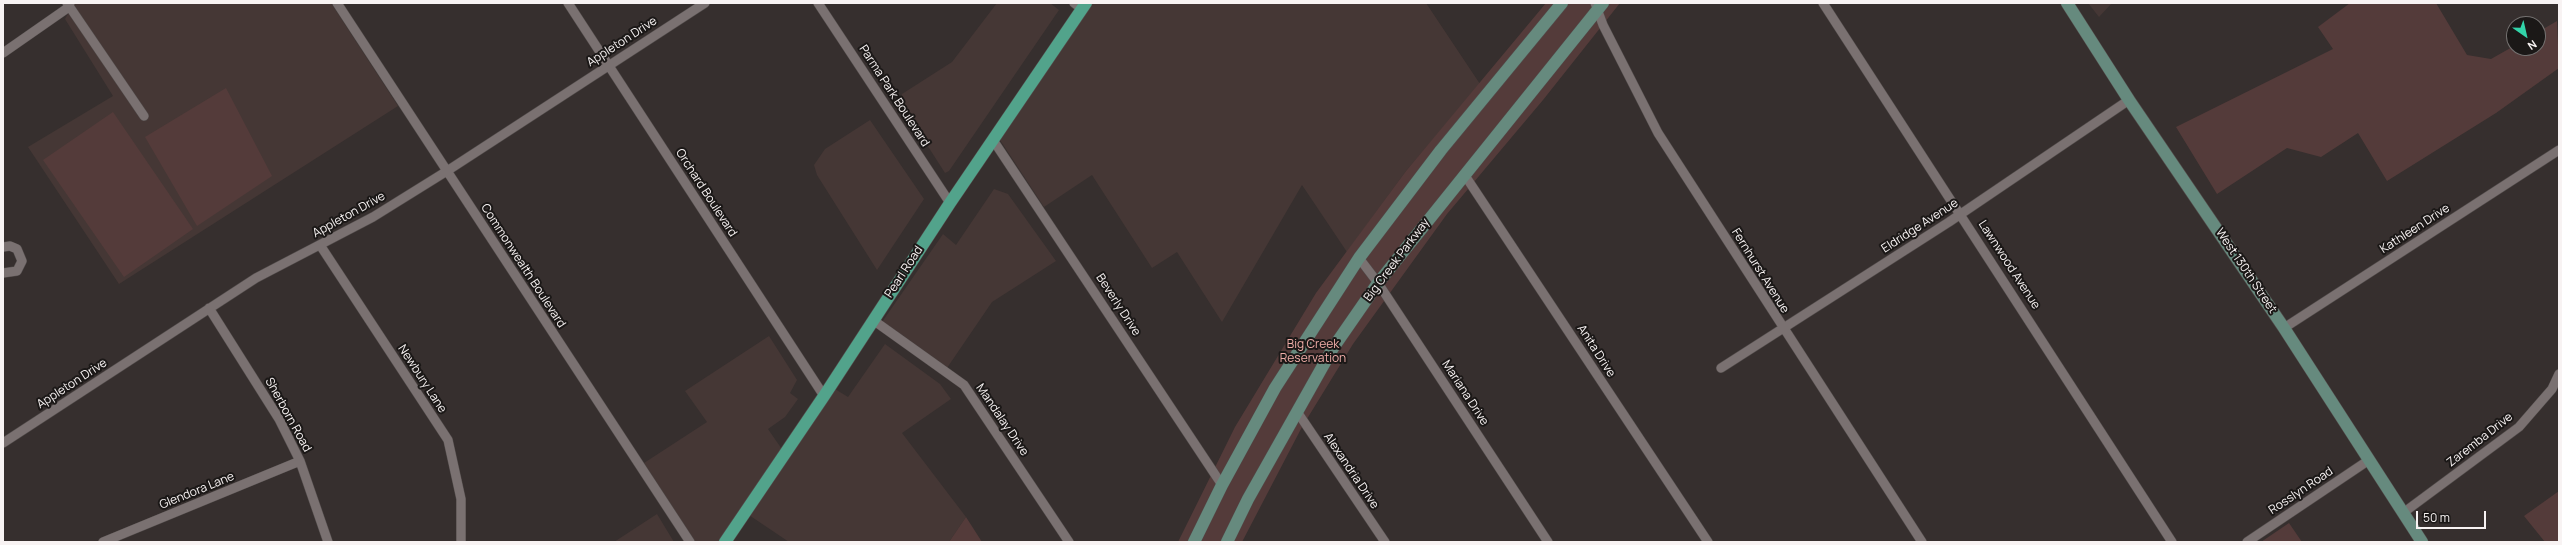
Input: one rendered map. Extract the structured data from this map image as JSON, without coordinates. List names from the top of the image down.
{
  "streets": {
    "main road": ["Pearl Road"],
    "street": [
      "Appleton Drive",
      "Parma Park Boulevard",
      "Orchard Boulevard",
      "Eldridge Avenue",
      "Kathleen Drive",
      "Big Creek Parkway",
      "Lawnwood Avenue",
      "Commonwealth Boulevard",
      "Fernhurst Avenue",
      "West 130th Street",
      "Beverly Drive",
      "Anita Drive",
      "Newbury Lane",
      "Mariana Drive",
      "Sherborn Road",
      "Mandalay Drive",
      "Zaremba Drive",
      "Alexandria Drive",
      "Glendora Lane",
      "Rosslyn Road"
    ]
  },
  "crossings": [
    ["Appleton Drive", "Orchard Boulevard"],
    ["Appleton Drive", "Commonwealth Boulevard"],
    ["Appleton Drive", "Newbury Lane"],
    ["Appleton Drive", "Sherborn Road"],
    ["Parma Park Boulevard", "Pearl Road"],
    ["Orchard Boulevard", "Pearl Road"],
    ["Eldridge Avenue", "Lawnwood Avenue"],
    ["Eldridge Avenue", "Fernhurst Avenue"],
    ["Eldridge Avenue", "West 130th Street"],
    ["Kathleen Drive", "West 130th Street"],
    ["Big Creek Parkway", "Fernhurst Avenue"],
    ["Big Creek Parkway", "Anita Drive"],
    ["Big Creek Parkway", "Mariana Drive"],
    ["Big Creek Parkway", "Alexandria Drive"],
    ["West 130th Street", "Zaremba Drive"],
    ["West 130th Street", "Rosslyn Road"],
    ["Pearl Road", "Beverly Drive"],
    ["Pearl Road", "Mandalay Drive"],
    ["Sherborn Road", "Glendora Lane"]
  ],
  "parks": ["Big Creek Reservation"],
  "scale_bar": "50 m",
  "north": "bottom right"
}
